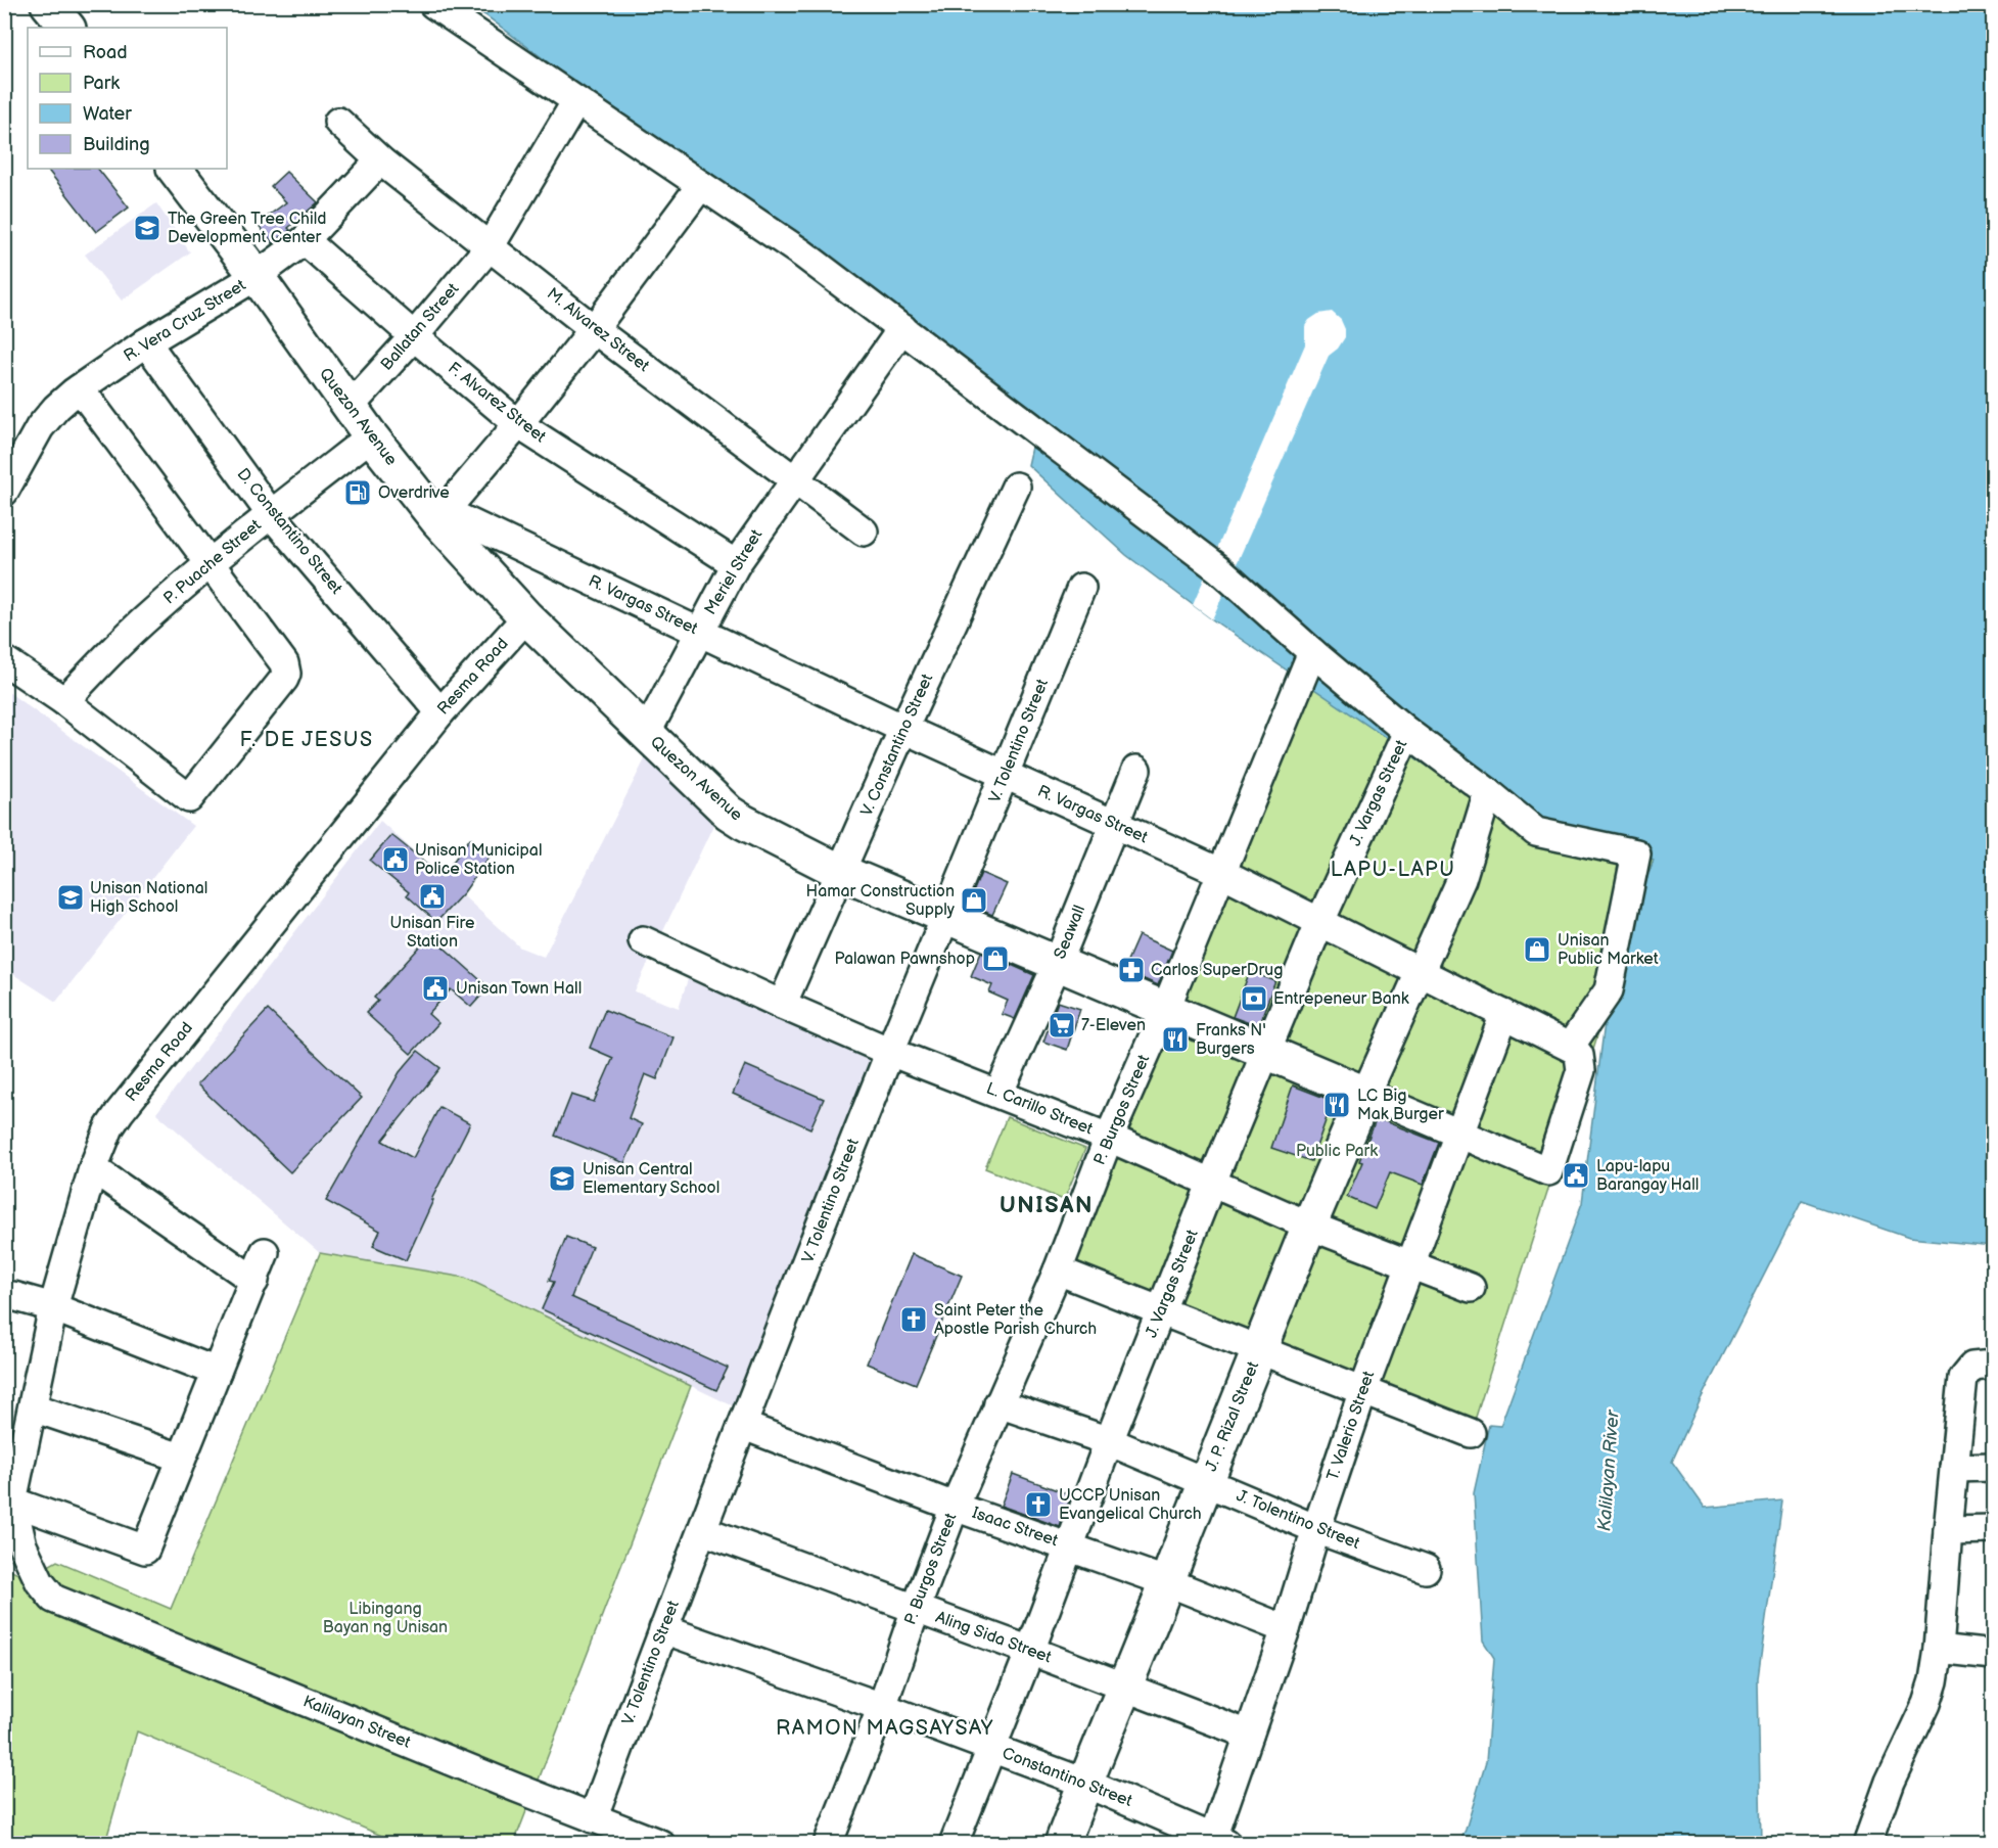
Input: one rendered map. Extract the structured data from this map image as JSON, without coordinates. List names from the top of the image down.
{
  "streets": {
    "main road": ["Quezon Avenue", "J. P. Rizal Street"],
    "street": [
      "R. Vera Cruz Street",
      "Ballatan Street",
      "M. Alvarez Street",
      "F. Alvarez Street",
      "D. Constantino Street",
      "P. Puache Street",
      "Meriel Street",
      "R. Vargas Street",
      "Resma Road",
      "V. Tolentino Street",
      "V. Constantino Street",
      "J. Vargas Street",
      "Seawall",
      "L. Carillo Street",
      "P. Burgos Street",
      "T. Valerio Street",
      "J. Tolentino Street",
      "Isaac Street",
      "Aling Sida Street",
      "Kalilayan Street",
      "Constantino Street"
    ]
  },
  "crossings": [
    ["R. Vera Cruz Street", "M. Alvarez Street"],
    ["R. Vera Cruz Street", "F. Alvarez Street"],
    ["R. Vera Cruz Street", "Quezon Avenue"],
    ["R. Vera Cruz Street", "D. Constantino Street"],
    ["Ballatan Street", "M. Alvarez Street"],
    ["Ballatan Street", "F. Alvarez Street"],
    ["Ballatan Street", "Quezon Avenue"],
    ["M. Alvarez Street", "Meriel Street"],
    ["F. Alvarez Street", "Meriel Street"],
    ["Quezon Avenue", "P. Puache Street"],
    ["Quezon Avenue", "Meriel Street"],
    ["Quezon Avenue", "R. Vargas Street"],
    ["Quezon Avenue", "Resma Road"],
    ["Quezon Avenue", "V. Tolentino Street"],
    ["Quezon Avenue", "V. Constantino Street"],
    ["Quezon Avenue", "J. Vargas Street"],
    ["Quezon Avenue", "Seawall"],
    ["Quezon Avenue", "P. Burgos Street"],
    ["Quezon Avenue", "J. P. Rizal Street"],
    ["D. Constantino Street", "P. Puache Street"],
    ["D. Constantino Street", "Resma Road"],
    ["Meriel Street", "R. Vargas Street"],
    ["R. Vargas Street", "V. Tolentino Street"],
    ["R. Vargas Street", "V. Constantino Street"],
    ["R. Vargas Street", "J. Vargas Street"],
    ["R. Vargas Street", "Seawall"],
    ["R. Vargas Street", "P. Burgos Street"],
    ["R. Vargas Street", "T. Valerio Street"],
    ["Resma Road", "Kalilayan Street"],
    ["V. Tolentino Street", "L. Carillo Street"],
    ["V. Tolentino Street", "Isaac Street"],
    ["V. Tolentino Street", "Aling Sida Street"],
    ["V. Tolentino Street", "Kalilayan Street"],
    ["V. Tolentino Street", "Constantino Street"],
    ["V. Constantino Street", "L. Carillo Street"],
    ["J. Vargas Street", "L. Carillo Street"],
    ["J. Vargas Street", "J. Tolentino Street"],
    ["J. Vargas Street", "Isaac Street"],
    ["J. Vargas Street", "Aling Sida Street"],
    ["J. Vargas Street", "Constantino Street"],
    ["Seawall", "L. Carillo Street"],
    ["L. Carillo Street", "P. Burgos Street"],
    ["L. Carillo Street", "J. P. Rizal Street"],
    ["L. Carillo Street", "T. Valerio Street"],
    ["P. Burgos Street", "J. Tolentino Street"],
    ["P. Burgos Street", "Isaac Street"],
    ["P. Burgos Street", "Aling Sida Street"],
    ["P. Burgos Street", "Constantino Street"],
    ["J. P. Rizal Street", "J. Tolentino Street"],
    ["J. P. Rizal Street", "Isaac Street"],
    ["J. P. Rizal Street", "Aling Sida Street"],
    ["J. P. Rizal Street", "Constantino Street"],
    ["T. Valerio Street", "J. Tolentino Street"],
    ["T. Valerio Street", "Isaac Street"],
    ["T. Valerio Street", "Aling Sida Street"],
    ["T. Valerio Street", "Constantino Street"]
  ],
  "districts": [
    "F. DE JESUS",
    "LAPU-LAPU",
    "UNISAN",
    "RAMON MAGSAYSAY"
  ],
  "water": ["Kalilayan River"],
  "parks": ["Public Park", "Libingang Bayan ng Unisan"],
  "places": {
    "school or university": ["The Green Tree Child Development Center", "Unisan National High School", "Unisan Central Elementary School"],
    "fuel station": ["Overdrive"],
    "public building": [
      "Unisan Municipal Police Station",
      "Unisan Fire Station",
      "Unisan Town Hall",
      "Lapu-lapu Barangay Hall"
    ],
    "shop": ["Hamar Construction Supply", "Unisan Public Market", "Palawan Pawnshop"],
    "pharmacy": ["Carlos SuperDrug"],
    "bank": ["Entrepeneur Bank"],
    "supermarket": ["7-Eleven"],
    "restaurant": ["Franks N' Burgers", "LC Big Mak Burger"],
    "church": ["Saint Peter the Apostle Parish Church", "UCCP Unisan Evangelical Church"]
  },
  "legend": [
    "Road",
    "Park",
    "Water",
    "Building"
  ]
}
